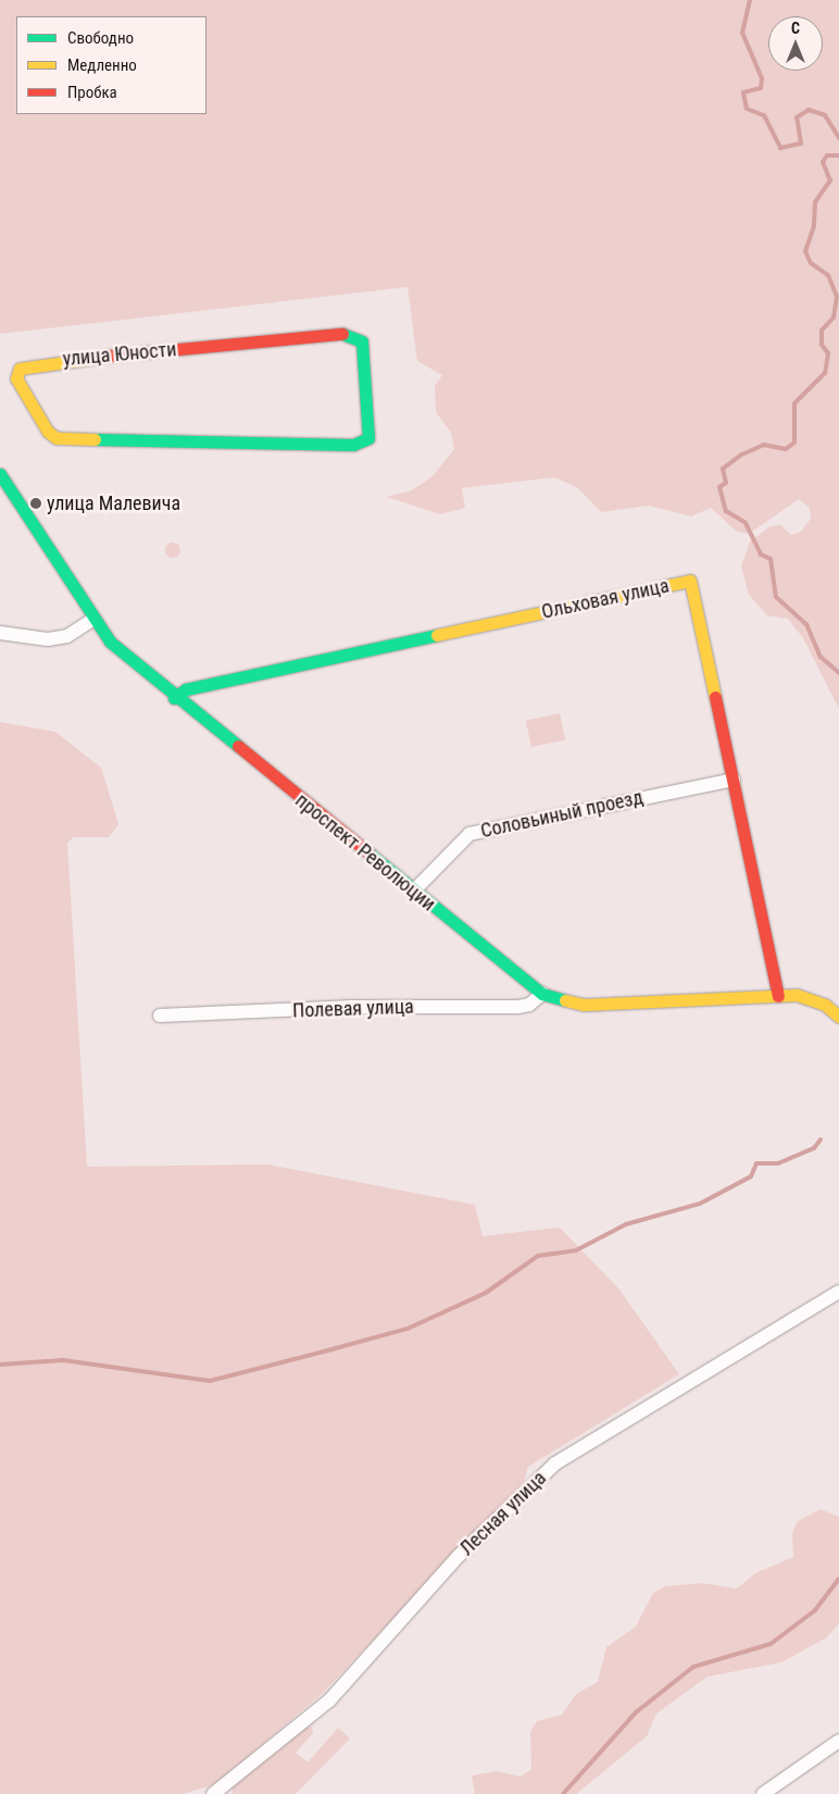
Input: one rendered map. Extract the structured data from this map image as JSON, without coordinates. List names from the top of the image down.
{
  "streets": {
    "street": [
      "улица Юности",
      "Ольховая улица",
      "Соловьиный проезд",
      "проспект Революции",
      "Полевая улица",
      "Лесная улица"
    ]
  },
  "crossings": [
    ["Ольховая улица", "Соловьиный проезд"],
    ["Ольховая улица", "проспект Революции"],
    ["Соловьиный проезд", "проспект Революции"],
    ["проспект Революции", "Полевая улица"]
  ],
  "places": ["улица Малевича"],
  "legend": ["Свободно", "Медленно", "Пробка"],
  "north": "top"
}
